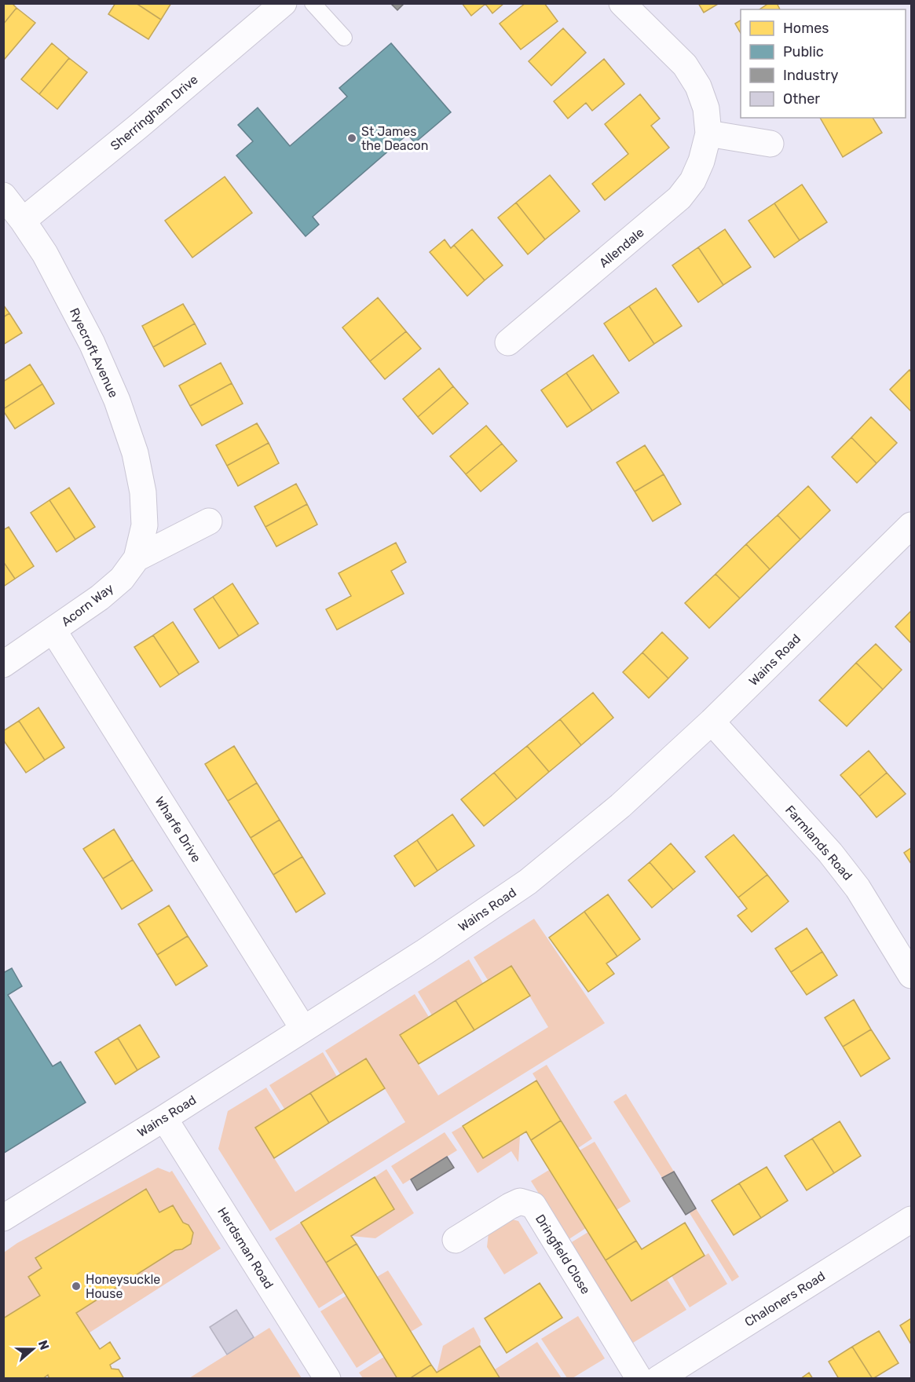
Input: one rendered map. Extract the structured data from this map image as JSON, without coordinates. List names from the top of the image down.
{
  "streets": {
    "street": [
      "Sherringham Drive",
      "Allendale",
      "Ryecroft Avenue",
      "Acorn Way",
      "Wains Road",
      "Wharfe Drive",
      "Farmlands Road",
      "Herdsman Road",
      "Dringfield Close",
      "Chaloners Road"
    ]
  },
  "crossings": [
    ["Sherringham Drive", "Ryecroft Avenue"],
    ["Ryecroft Avenue", "Acorn Way"],
    ["Acorn Way", "Wharfe Drive"],
    ["Wains Road", "Wharfe Drive"],
    ["Wains Road", "Farmlands Road"],
    ["Wains Road", "Herdsman Road"]
  ],
  "places": ["St James the Deacon", "Honeysuckle House"],
  "legend": [
    "Homes",
    "Public",
    "Industry",
    "Other"
  ],
  "north": "right"
}
